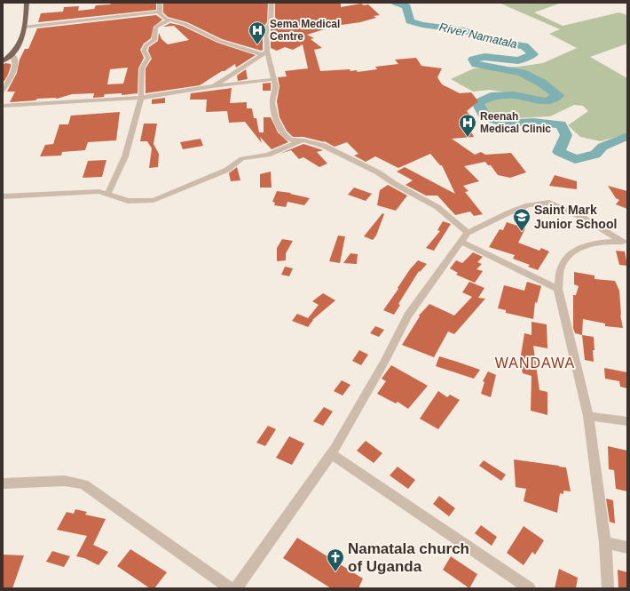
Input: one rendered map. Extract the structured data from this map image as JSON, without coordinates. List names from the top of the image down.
{
  "districts": ["WANDAWA"],
  "water": ["River Namatala"],
  "places": {
    "hospital": ["Sema Medical Centre", "Reenah Medical Clinic"],
    "school or university": ["Saint Mark Junior School"],
    "church": ["Namatala church of Uganda"]
  }
}
